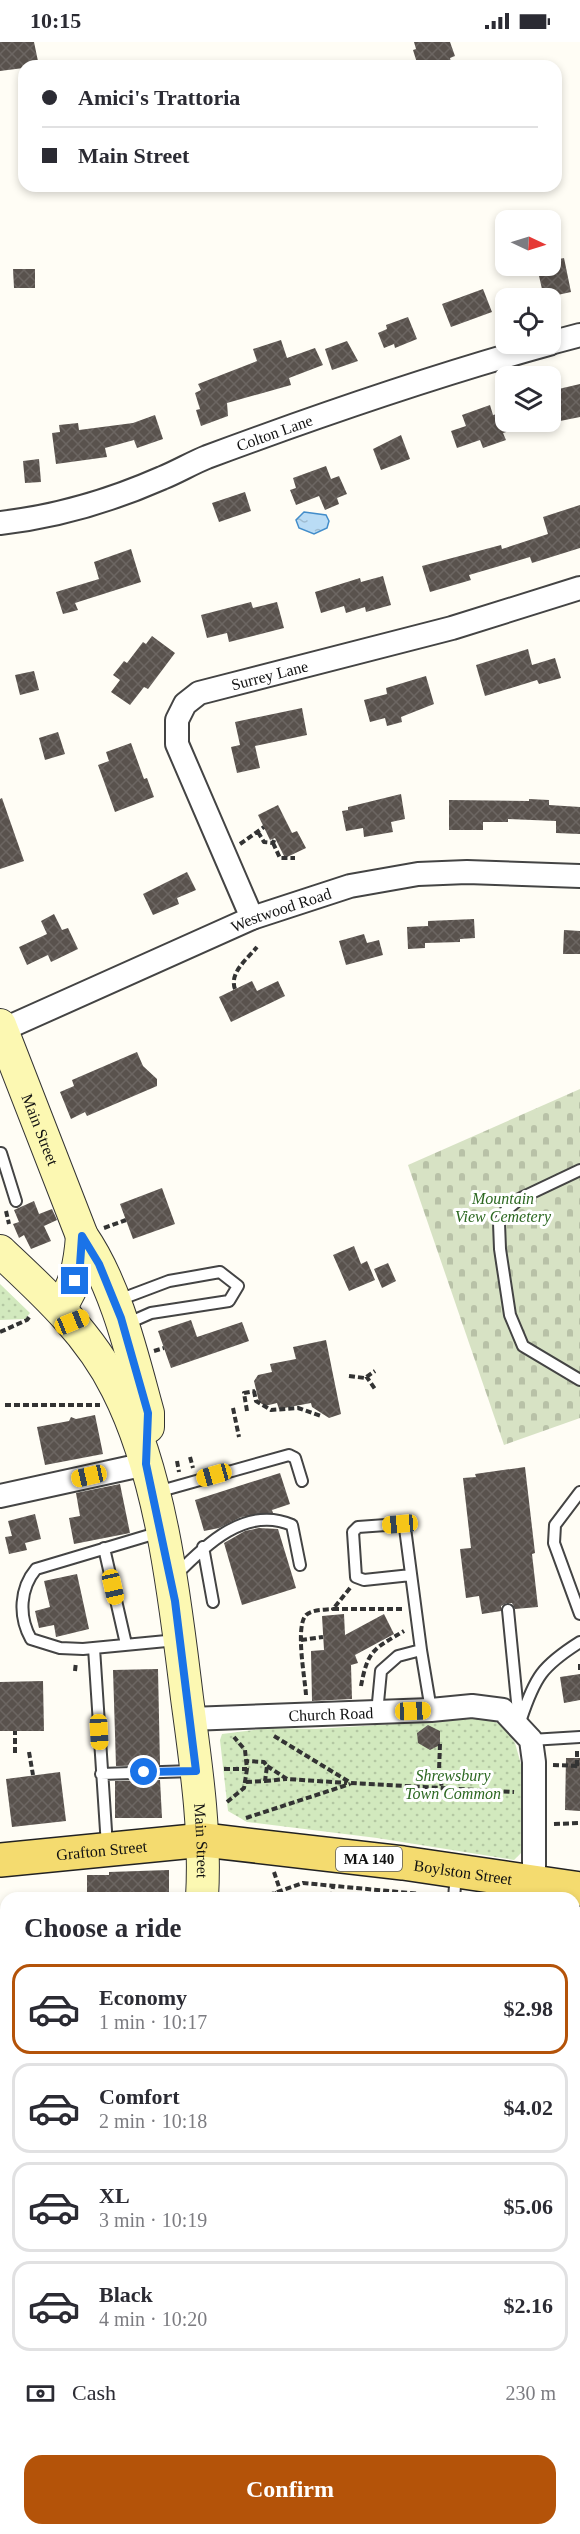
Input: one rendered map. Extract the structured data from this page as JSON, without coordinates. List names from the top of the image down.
{
  "streets": {
    "main road": [
      "Main Street",
      "Grafton Street",
      "MA 140",
      "Boylston Street"
    ],
    "street": [
      "Colton Lane",
      "Surrey Lane",
      "Westwood Road",
      "Church Road"
    ]
  },
  "crossings": [
    ["Surrey Lane", "Westwood Road"],
    ["Westwood Road", "Main Street"],
    ["Main Street", "Church Road"],
    ["Main Street", "Grafton Street"],
    ["Main Street", "Boylston Street"],
    ["Grafton Street", "Boylston Street"]
  ],
  "parks": ["Mountain View Cemetery", "Shrewsbury Town Common"],
  "north": "right",
  "page": {
    "status": "10:15",
    "banner": ["Amici's Trattoria", "Main Street"],
    "heading": "Choose a ride",
    "list": [
      {
        "name": "Economy",
        "note": "1 min · 10:17",
        "value": "$2.98"
      },
      {
        "name": "Comfort",
        "note": "2 min · 10:18",
        "value": "$4.02"
      },
      {
        "name": "XL",
        "note": "3 min · 10:19",
        "value": "$5.06"
      },
      {
        "name": "Black",
        "note": "4 min · 10:20",
        "value": "$2.16"
      }
    ],
    "pay": ["Cash", "230 m"],
    "buttons": "Confirm"
  }
}
